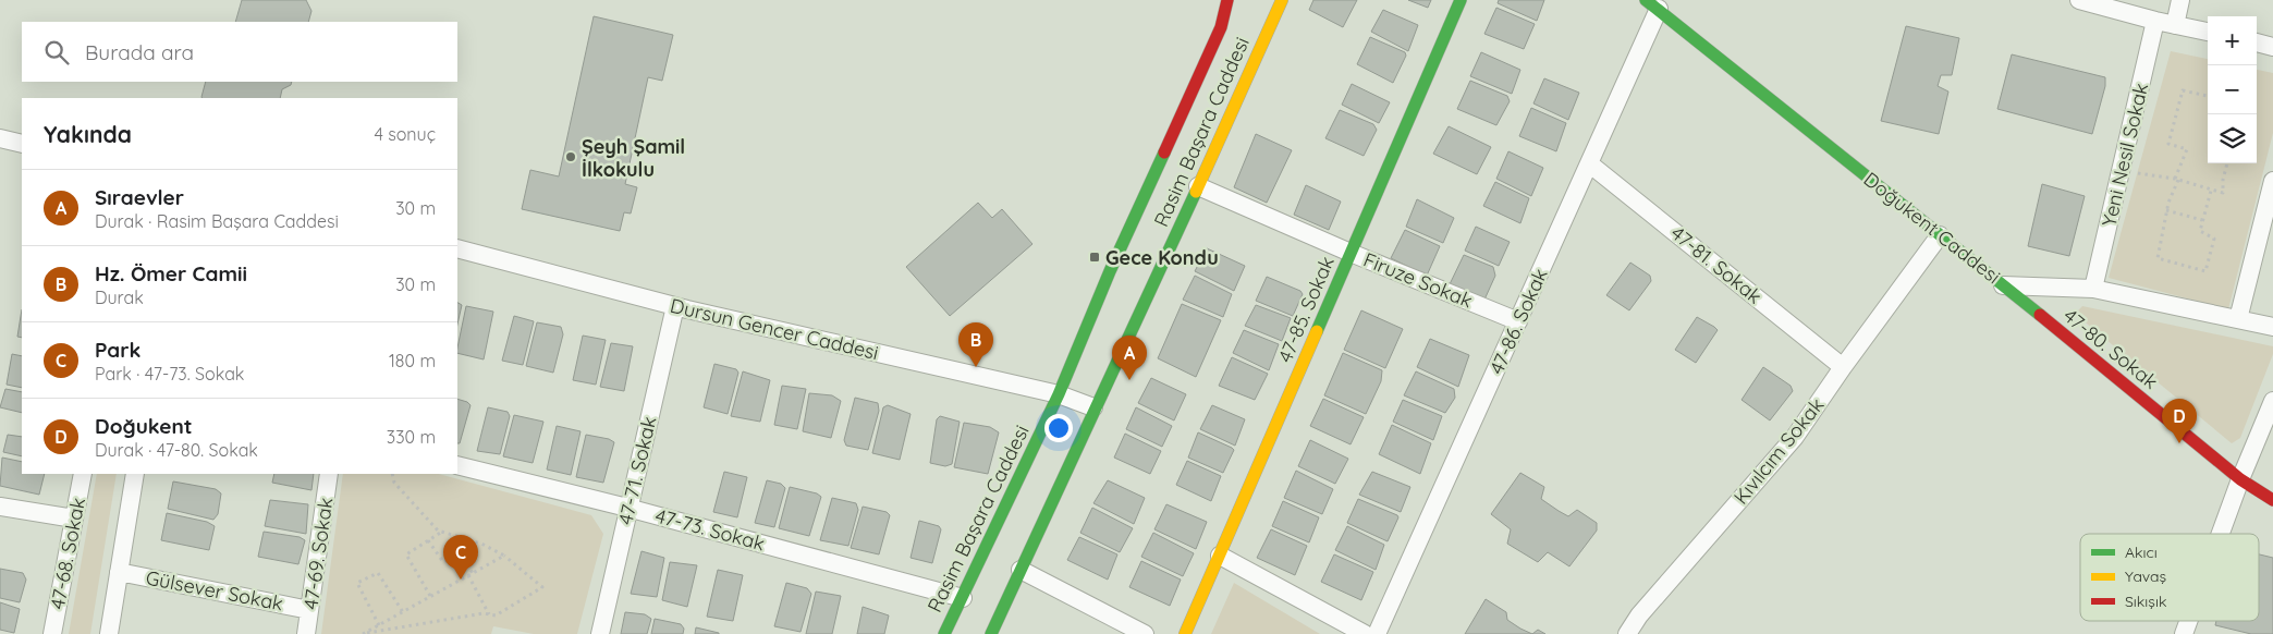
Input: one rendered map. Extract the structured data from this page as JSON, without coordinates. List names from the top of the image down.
{
  "streets": {
    "street": [
      "Rasim Başara Caddesi",
      "Yeni Nesil Sokak",
      "Doğukent Caddesi",
      "47-81. Sokak",
      "Firuze Sokak",
      "47-85. Sokak",
      "47-86. Sokak",
      "Dursun Gencer Caddesi",
      "47-80. Sokak",
      "Kıvılcım Sokak",
      "47-71. Sokak",
      "47-73. Sokak",
      "47-68. Sokak",
      "47-69. Sokak",
      "Gülsever Sokak"
    ]
  },
  "crossings": [
    ["Rasim Başara Caddesi", "Firuze Sokak"],
    ["Rasim Başara Caddesi", "Dursun Gencer Caddesi"],
    ["Rasim Başara Caddesi", "47-73. Sokak"],
    ["Yeni Nesil Sokak", "Doğukent Caddesi"],
    ["Doğukent Caddesi", "47-86. Sokak"],
    ["Doğukent Caddesi", "47-80. Sokak"],
    ["Doğukent Caddesi", "Kıvılcım Sokak"],
    ["47-81. Sokak", "47-86. Sokak"],
    ["47-81. Sokak", "Kıvılcım Sokak"],
    ["Firuze Sokak", "47-85. Sokak"],
    ["Firuze Sokak", "47-86. Sokak"],
    ["Dursun Gencer Caddesi", "47-71. Sokak"],
    ["47-71. Sokak", "47-73. Sokak"],
    ["47-69. Sokak", "Gülsever Sokak"]
  ],
  "places": {
    "other": ["Şeyh Şamil İlkokulu"],
    "transit": ["Gece Kondu"]
  },
  "legend": ["Akıcı", "Yavaş", "Sıkışık"],
  "page": {
    "map_buttons": ["+", "−"],
    "search": "Burada ara",
    "heading": ["Yakında", "4 sonuç"],
    "list": [
      {
        "mark": "A",
        "name": "Sıraevler",
        "note": "Durak · Rasim Başara Caddesi",
        "value": "30 m"
      },
      {
        "mark": "B",
        "name": "Hz. Ömer Camii",
        "note": "Durak",
        "value": "30 m"
      },
      {
        "mark": "C",
        "name": "Park",
        "note": "Park · 47-73. Sokak",
        "value": "180 m"
      },
      {
        "mark": "D",
        "name": "Doğukent",
        "note": "Durak · 47-80. Sokak",
        "value": "330 m"
      }
    ],
    "pins": [
      "B",
      "A",
      "D",
      "C"
    ]
  }
}
